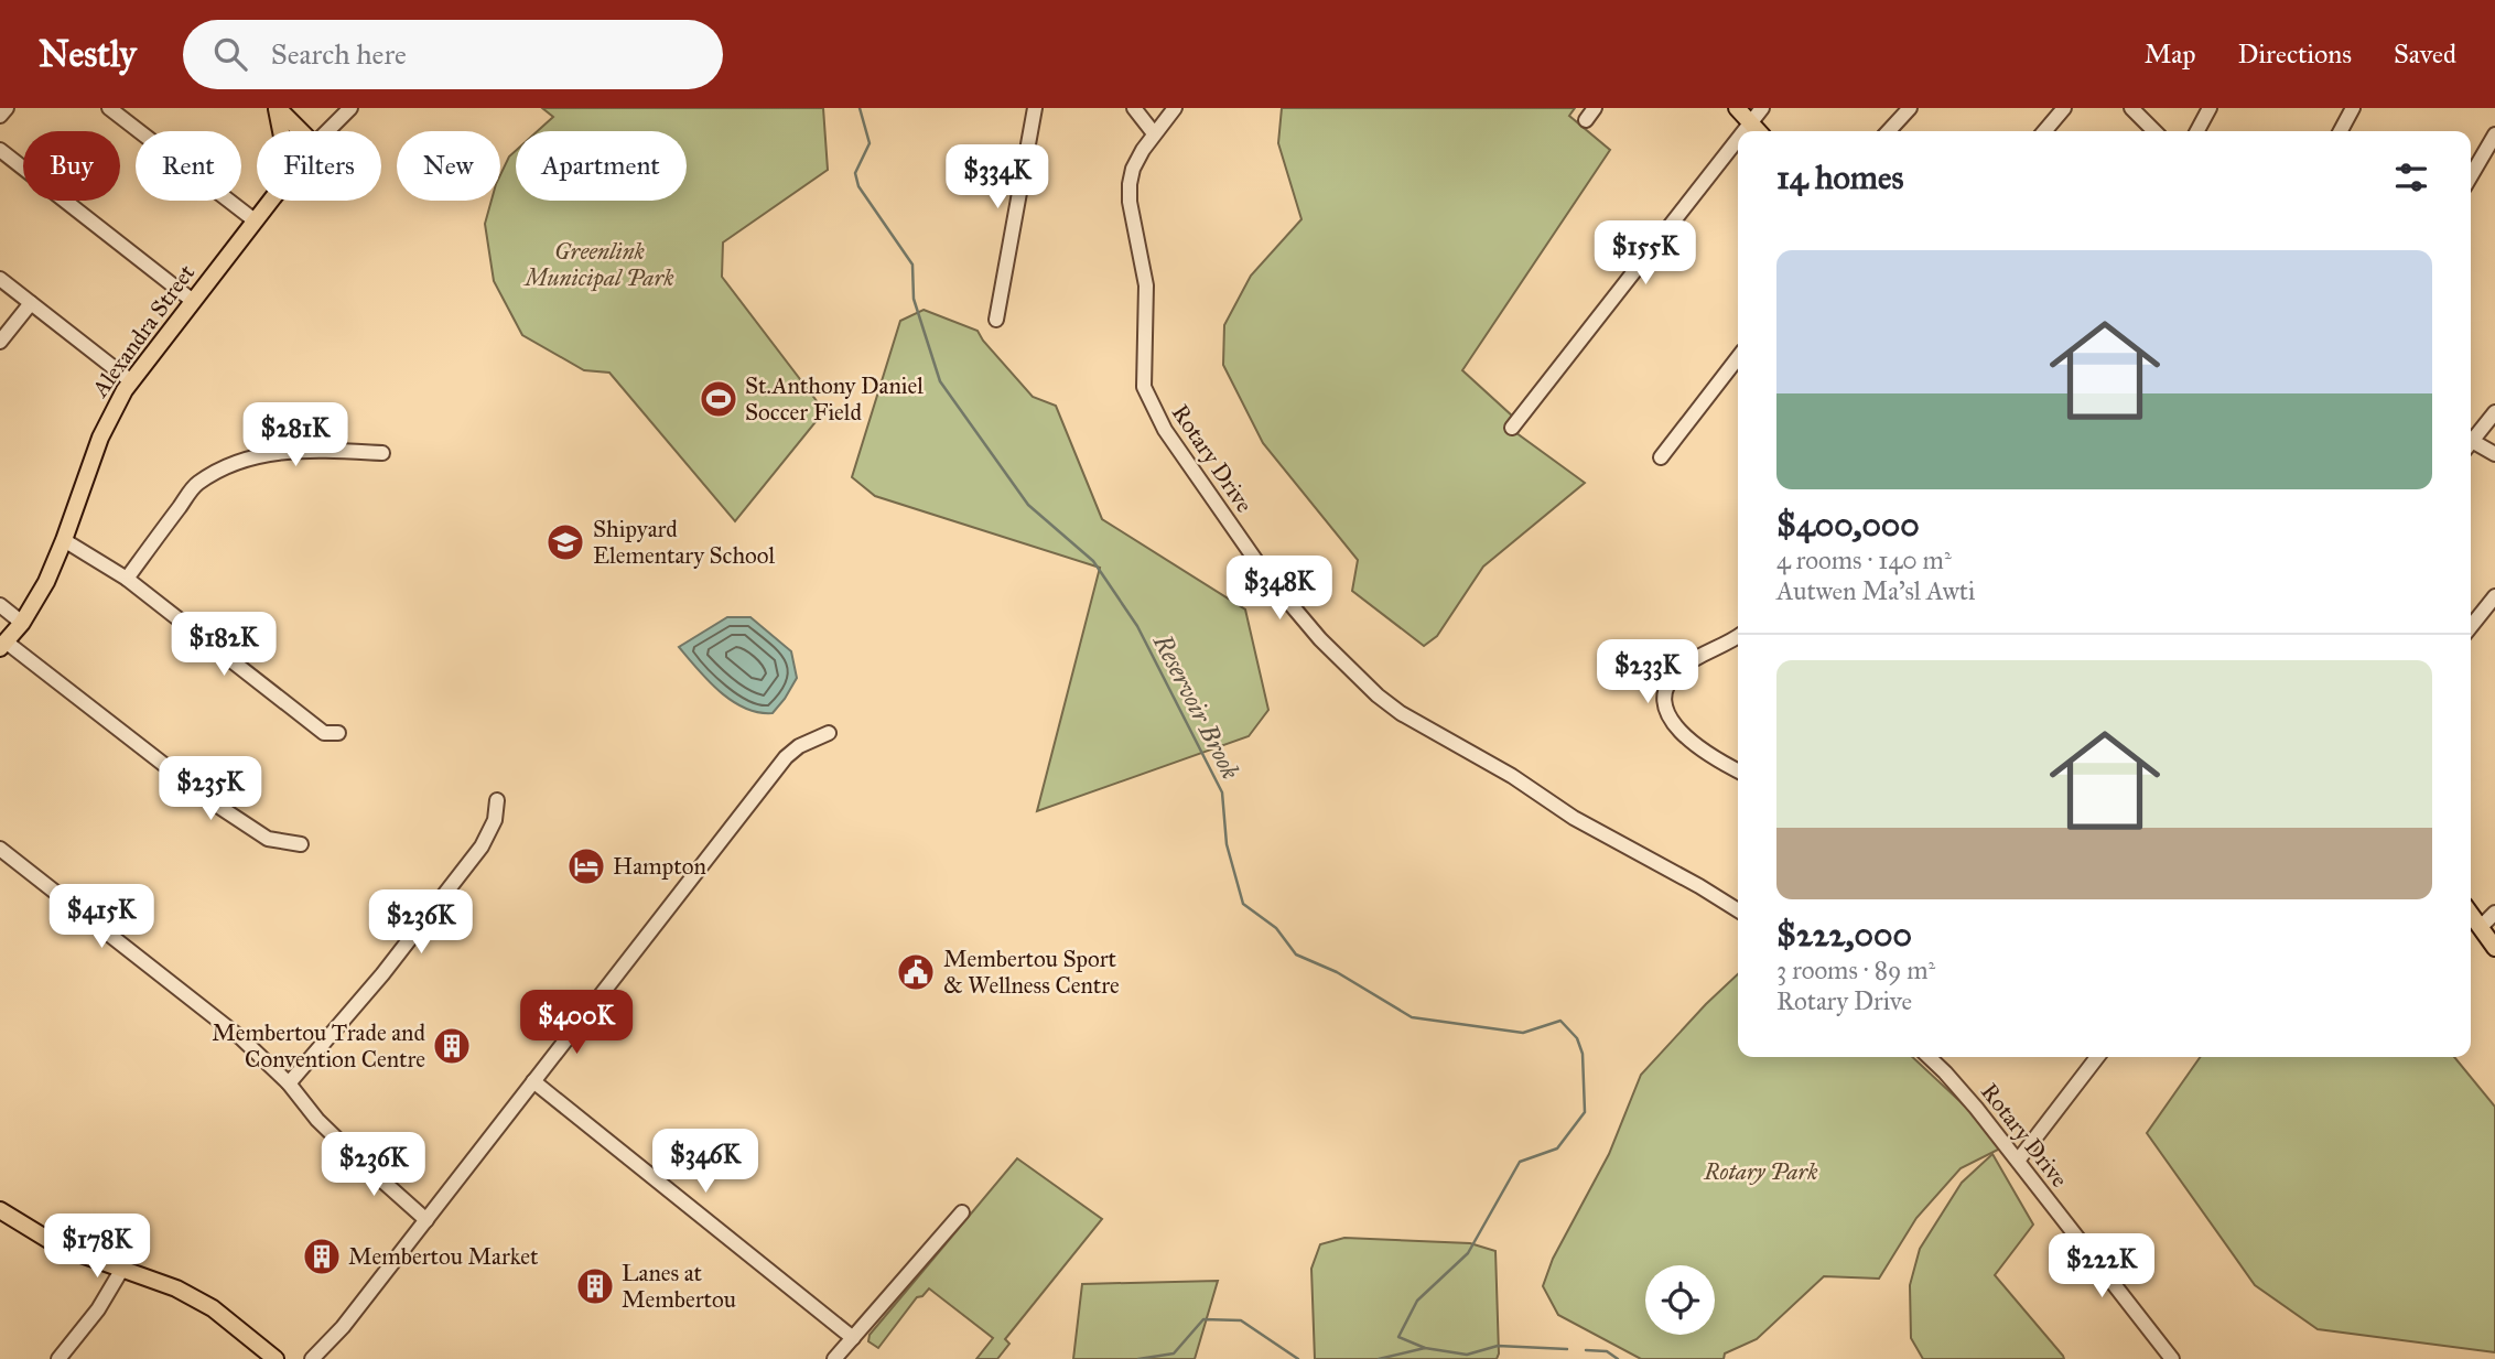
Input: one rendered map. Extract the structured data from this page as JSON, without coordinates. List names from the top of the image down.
{
  "streets": {
    "main road": ["Alexandra Street"],
    "street": ["Rotary Drive"]
  },
  "water": ["Reservoir Brook"],
  "parks": ["Greenlink Municipal Park", "Rotary Park"],
  "places": {
    "sports": ["St.Anthony Daniel Soccer Field"],
    "school or university": ["Shipyard Elementary School"],
    "hotel": ["Hampton"],
    "public building": ["Membertou Sport & Wellness Centre"],
    "building": ["Membertou Trade and Convention Centre", "Membertou Market", "Lanes at Membertou"]
  },
  "page": {
    "header": "Nestly",
    "search": "Search here",
    "nav": ["Map", "Directions", "Saved"],
    "chip": [
      "Buy",
      "Rent",
      "Filters",
      "New",
      "Apartment"
    ],
    "heading": "14 homes",
    "price": [
      "$334K",
      "$155K",
      "$281K",
      "$348K",
      "$182K",
      "$233K",
      "$235K",
      "$415K",
      "$236K",
      "$400K",
      "$346K",
      "$236K",
      "$178K",
      "$222K"
    ],
    "list": [
      {
        "name": "$400,000",
        "note": "4 rooms · 140 m² · Autwen Ma'sl Awti"
      },
      {
        "name": "$222,000",
        "note": "3 rooms · 89 m² · Rotary Drive"
      }
    ]
  }
}
